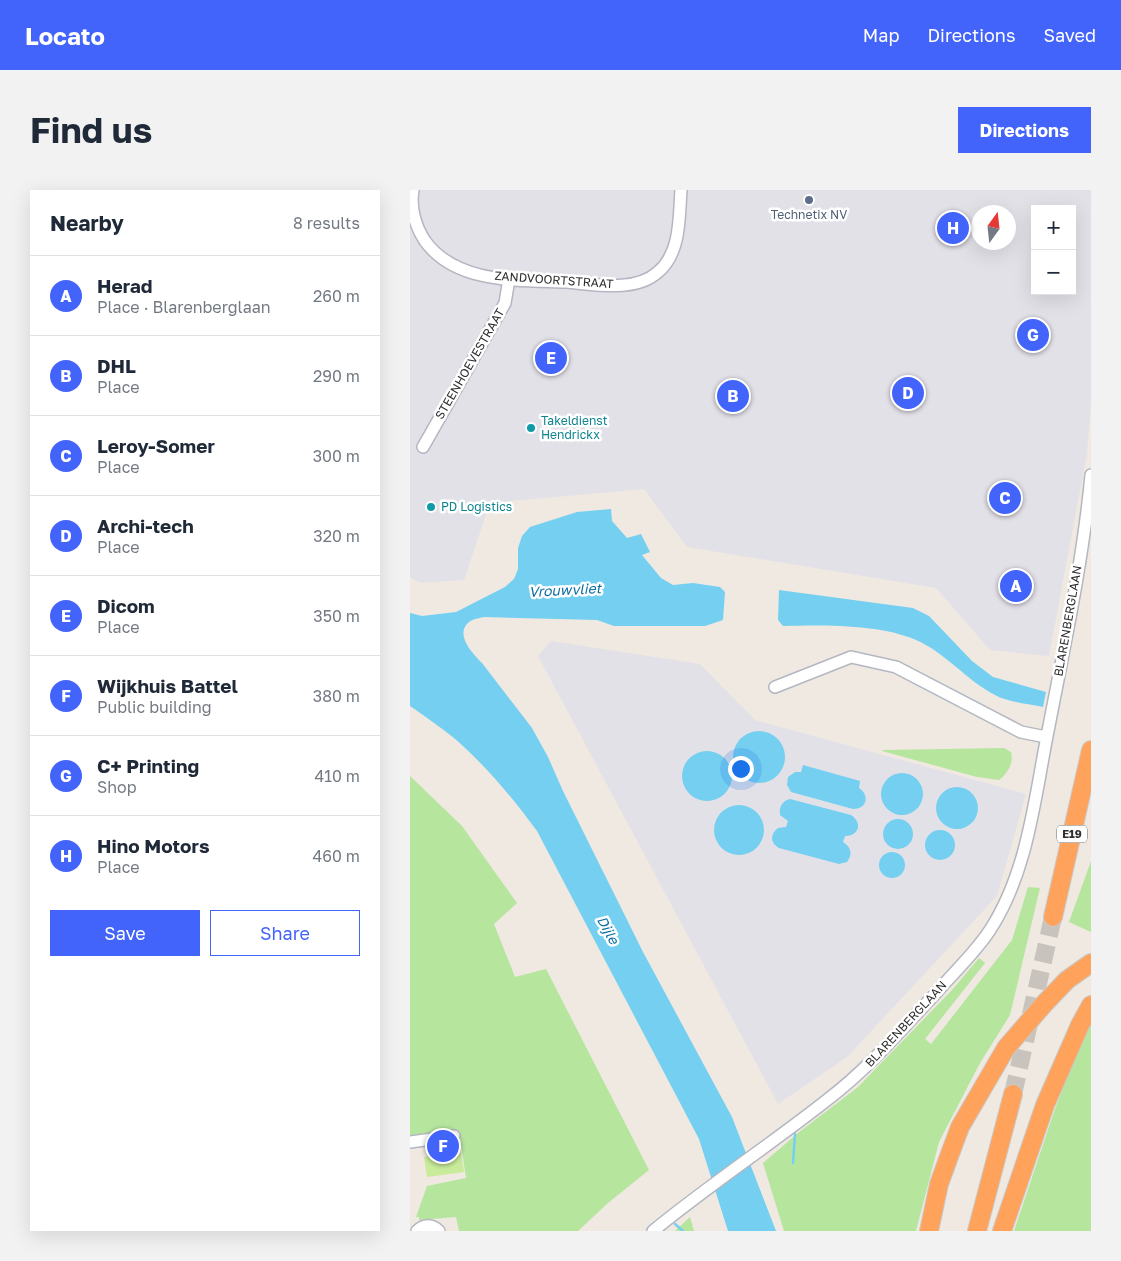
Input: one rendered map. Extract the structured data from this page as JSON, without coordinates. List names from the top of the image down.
{
  "streets": {
    "highway": ["E19"],
    "street": ["ZANDVOORTSTRAAT", "STEENHOEVESTRAAT", "BLARENBERGLAAN"]
  },
  "crossings": [
    ["ZANDVOORTSTRAAT", "STEENHOEVESTRAAT"]
  ],
  "water": ["Vrouwvliet", "Dijle"],
  "places": ["Technetix NV", "Takeldienst Hendrickx", "PD Logistics"],
  "north": "top",
  "page": {
    "header": "Locato",
    "nav": ["Map", "Directions", "Saved"],
    "buttons": [
      "Directions",
      ["Save", "Share"]
    ],
    "title": "Find us",
    "heading": ["Nearby", "8 results"],
    "map_buttons": ["+", "−"],
    "pins": [
      "H",
      "G",
      "E",
      "D",
      "B",
      "C",
      "A",
      "F"
    ],
    "list": [
      {
        "mark": "A",
        "name": "Herad",
        "note": "Place · Blarenberglaan",
        "value": "260 m"
      },
      {
        "mark": "B",
        "name": "DHL",
        "note": "Place",
        "value": "290 m"
      },
      {
        "mark": "C",
        "name": "Leroy-Somer",
        "note": "Place",
        "value": "300 m"
      },
      {
        "mark": "D",
        "name": "Archi-tech",
        "note": "Place",
        "value": "320 m"
      },
      {
        "mark": "E",
        "name": "Dicom",
        "note": "Place",
        "value": "350 m"
      },
      {
        "mark": "F",
        "name": "Wijkhuis Battel",
        "note": "Public building",
        "value": "380 m"
      },
      {
        "mark": "G",
        "name": "C+ Printing",
        "note": "Shop",
        "value": "410 m"
      },
      {
        "mark": "H",
        "name": "Hino Motors",
        "note": "Place",
        "value": "460 m"
      }
    ]
  }
}
